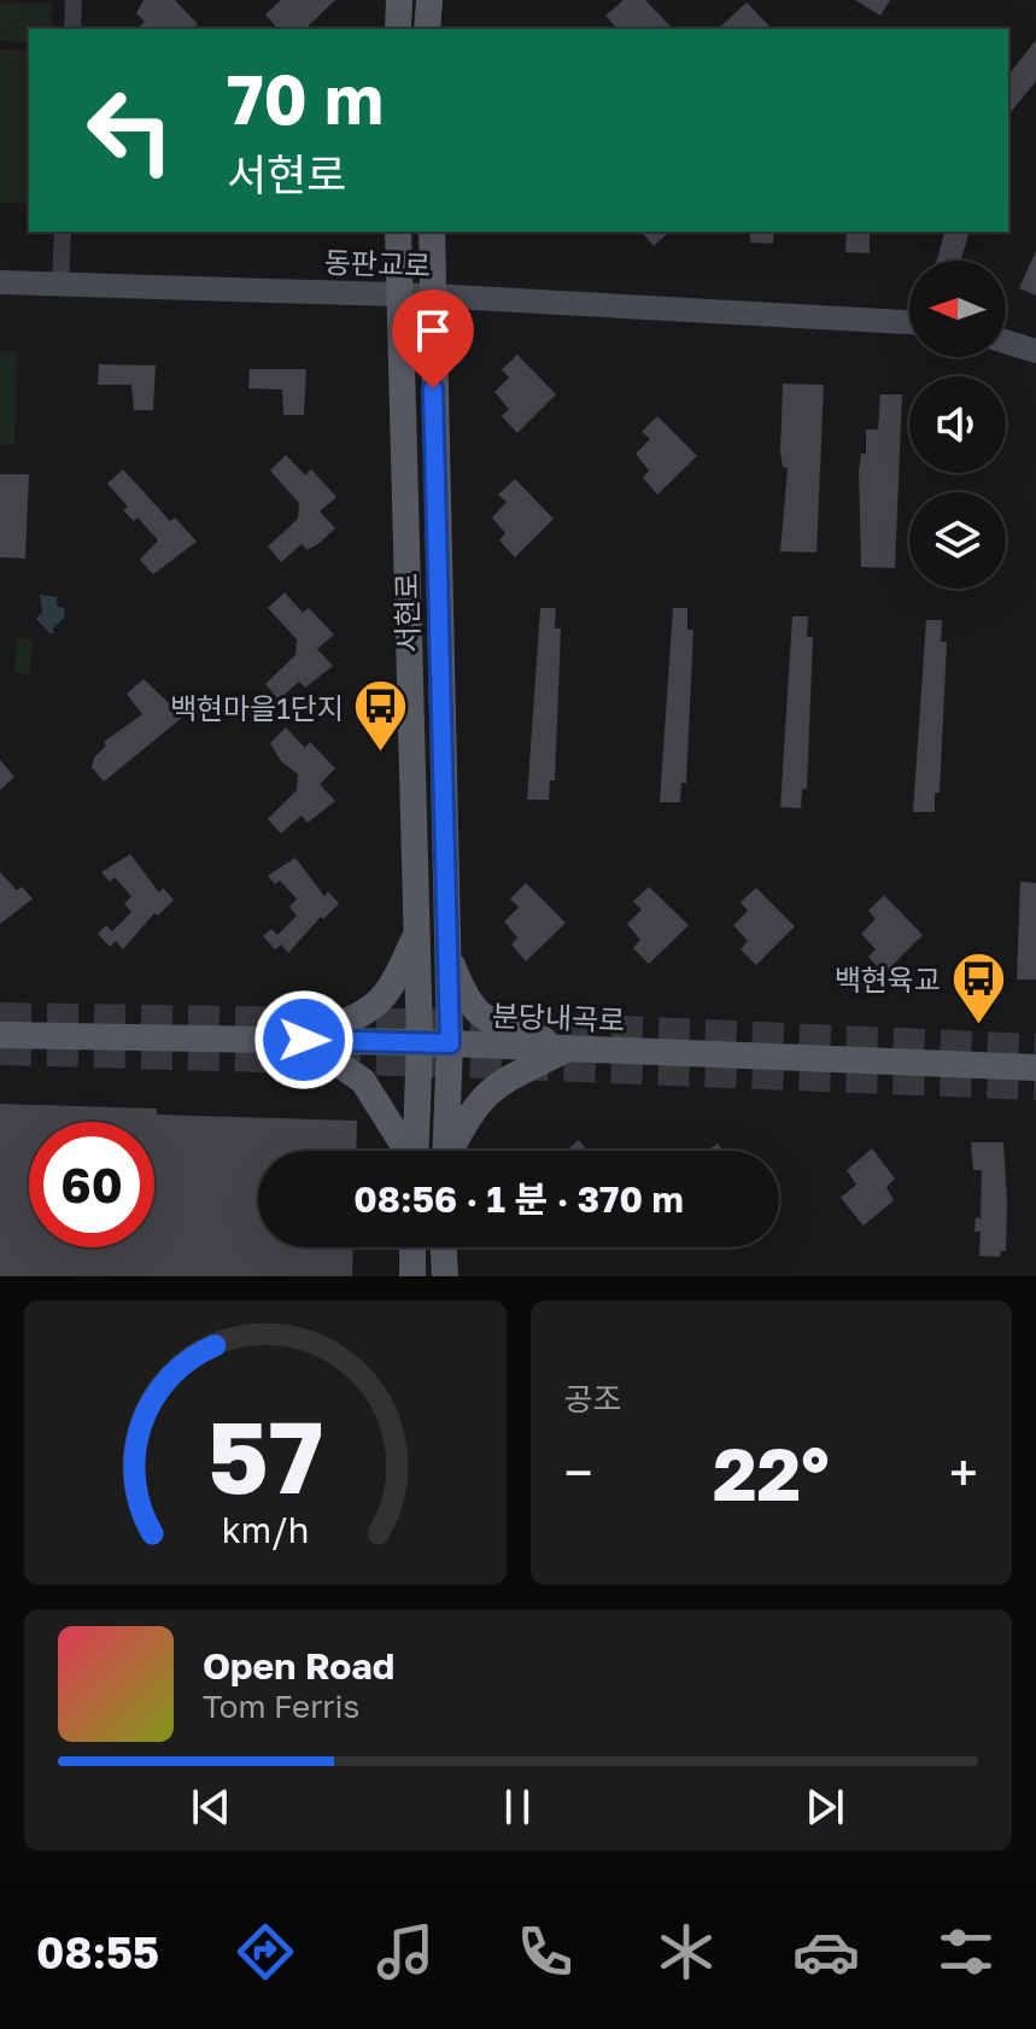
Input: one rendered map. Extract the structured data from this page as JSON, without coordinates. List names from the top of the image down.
{
  "streets": {
    "main road": ["동판교로", "서현로", "분당내곡로"]
  },
  "crossings": [
    ["동판교로", "서현로"],
    ["서현로", "분당내곡로"]
  ],
  "places": {
    "bus stop": ["백현마을1단지", "백현육교"]
  },
  "north": "left",
  "page": {
    "turn": ["70 m", "서현로"],
    "limit": "60",
    "trip": "08:56 · 1 분 · 370 m",
    "tile": "공조",
    "heat": ["−", "22°", "+"],
    "song": ["Open Road", "Tom Ferris"],
    "tabs": "08:55",
    "gauge": ["57", "km/h"]
  }
}
